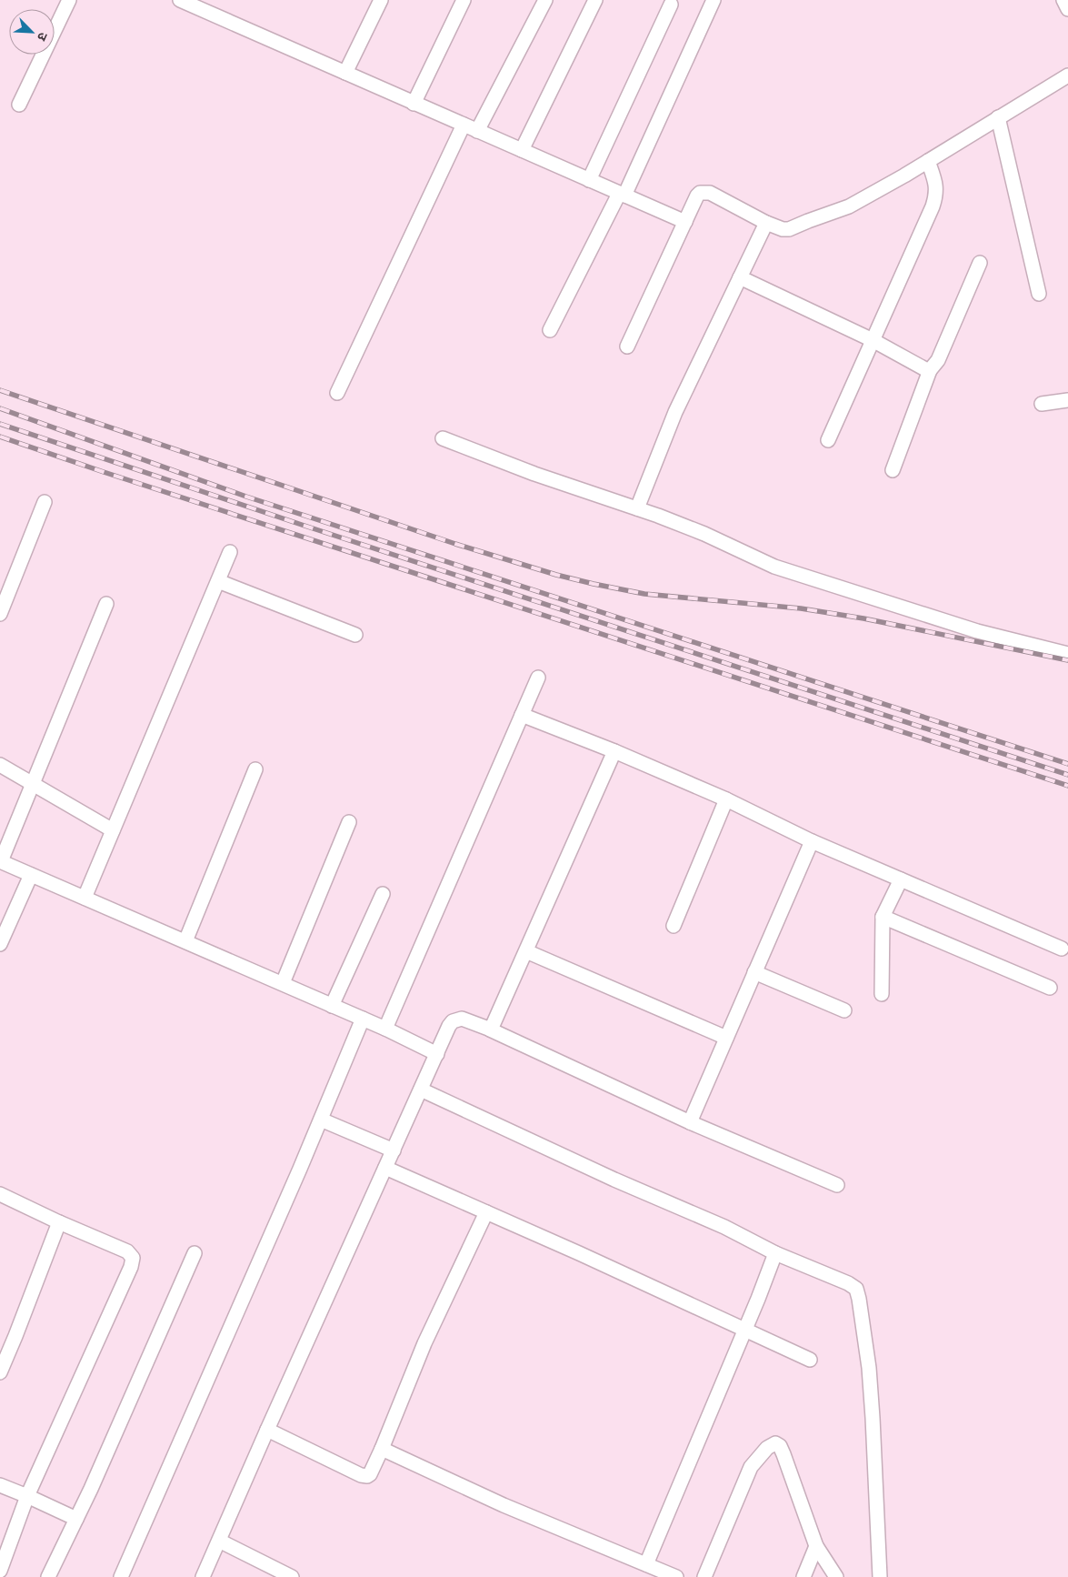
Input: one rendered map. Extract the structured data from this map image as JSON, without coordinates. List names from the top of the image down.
{
  "north": "bottom right"
}
